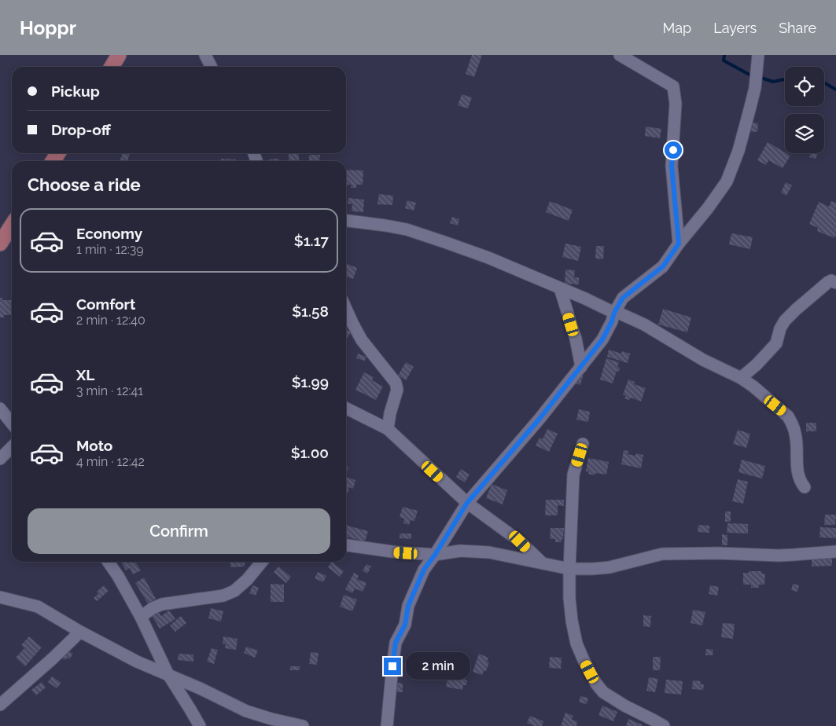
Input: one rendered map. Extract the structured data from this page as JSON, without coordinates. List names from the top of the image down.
{
  "page": {
    "header": "Hoppr",
    "nav": ["Map", "Layers", "Share"],
    "banner": ["Pickup", "Drop-off"],
    "heading": "Choose a ride",
    "list": [
      {
        "name": "Economy",
        "note": "1 min · 12:39",
        "value": "$1.17"
      },
      {
        "name": "Comfort",
        "note": "2 min · 12:40",
        "value": "$1.58"
      },
      {
        "name": "XL",
        "note": "3 min · 12:41",
        "value": "$1.99"
      },
      {
        "name": "Moto",
        "note": "4 min · 12:42",
        "value": "$1.00"
      }
    ],
    "buttons": "Confirm",
    "bubble": "2 min"
  }
}
